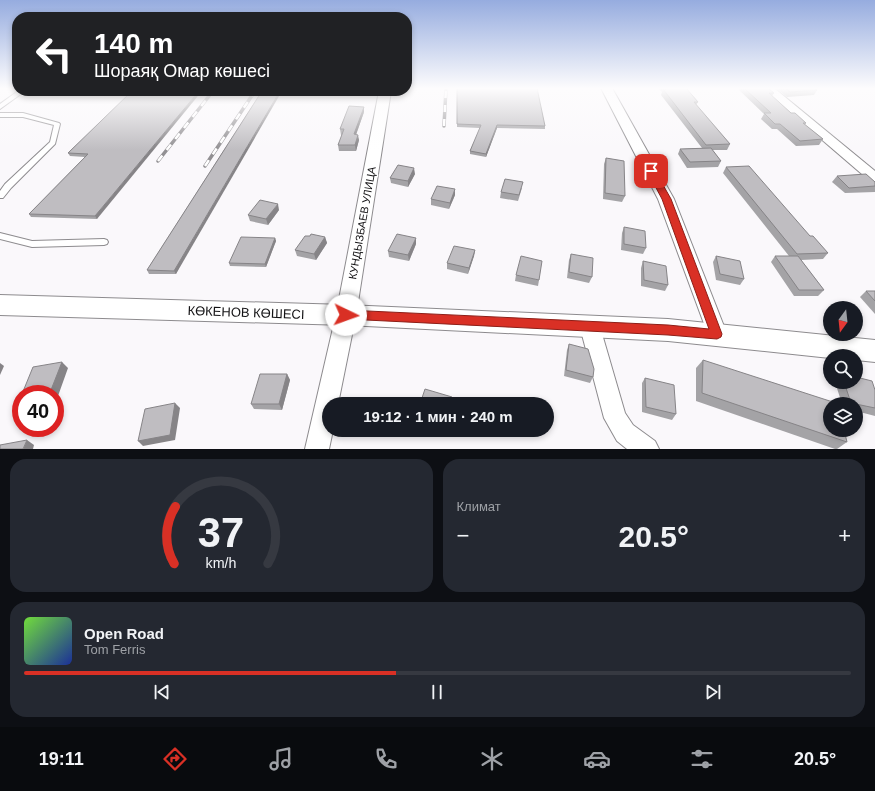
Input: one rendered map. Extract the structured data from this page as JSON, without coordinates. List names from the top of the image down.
{
  "streets": {
    "street": ["КУНДЫЗБАЕВ УЛИЦА", "КӨКЕНОВ КӨШЕСІ"]
  },
  "crossings": [
    ["КУНДЫЗБАЕВ УЛИЦА", "КӨКЕНОВ КӨШЕСІ"]
  ],
  "north": "bottom",
  "page": {
    "turn": ["140 m", "Шораяқ Омар көшесі"],
    "limit": "40",
    "trip": "19:12 · 1 мин · 240 m",
    "tile": "Климат",
    "heat": ["−", "20.5°", "+"],
    "song": ["Open Road", "Tom Ferris"],
    "tabs": ["19:11", "20.5°"],
    "gauge": ["37", "km/h"]
  }
}
